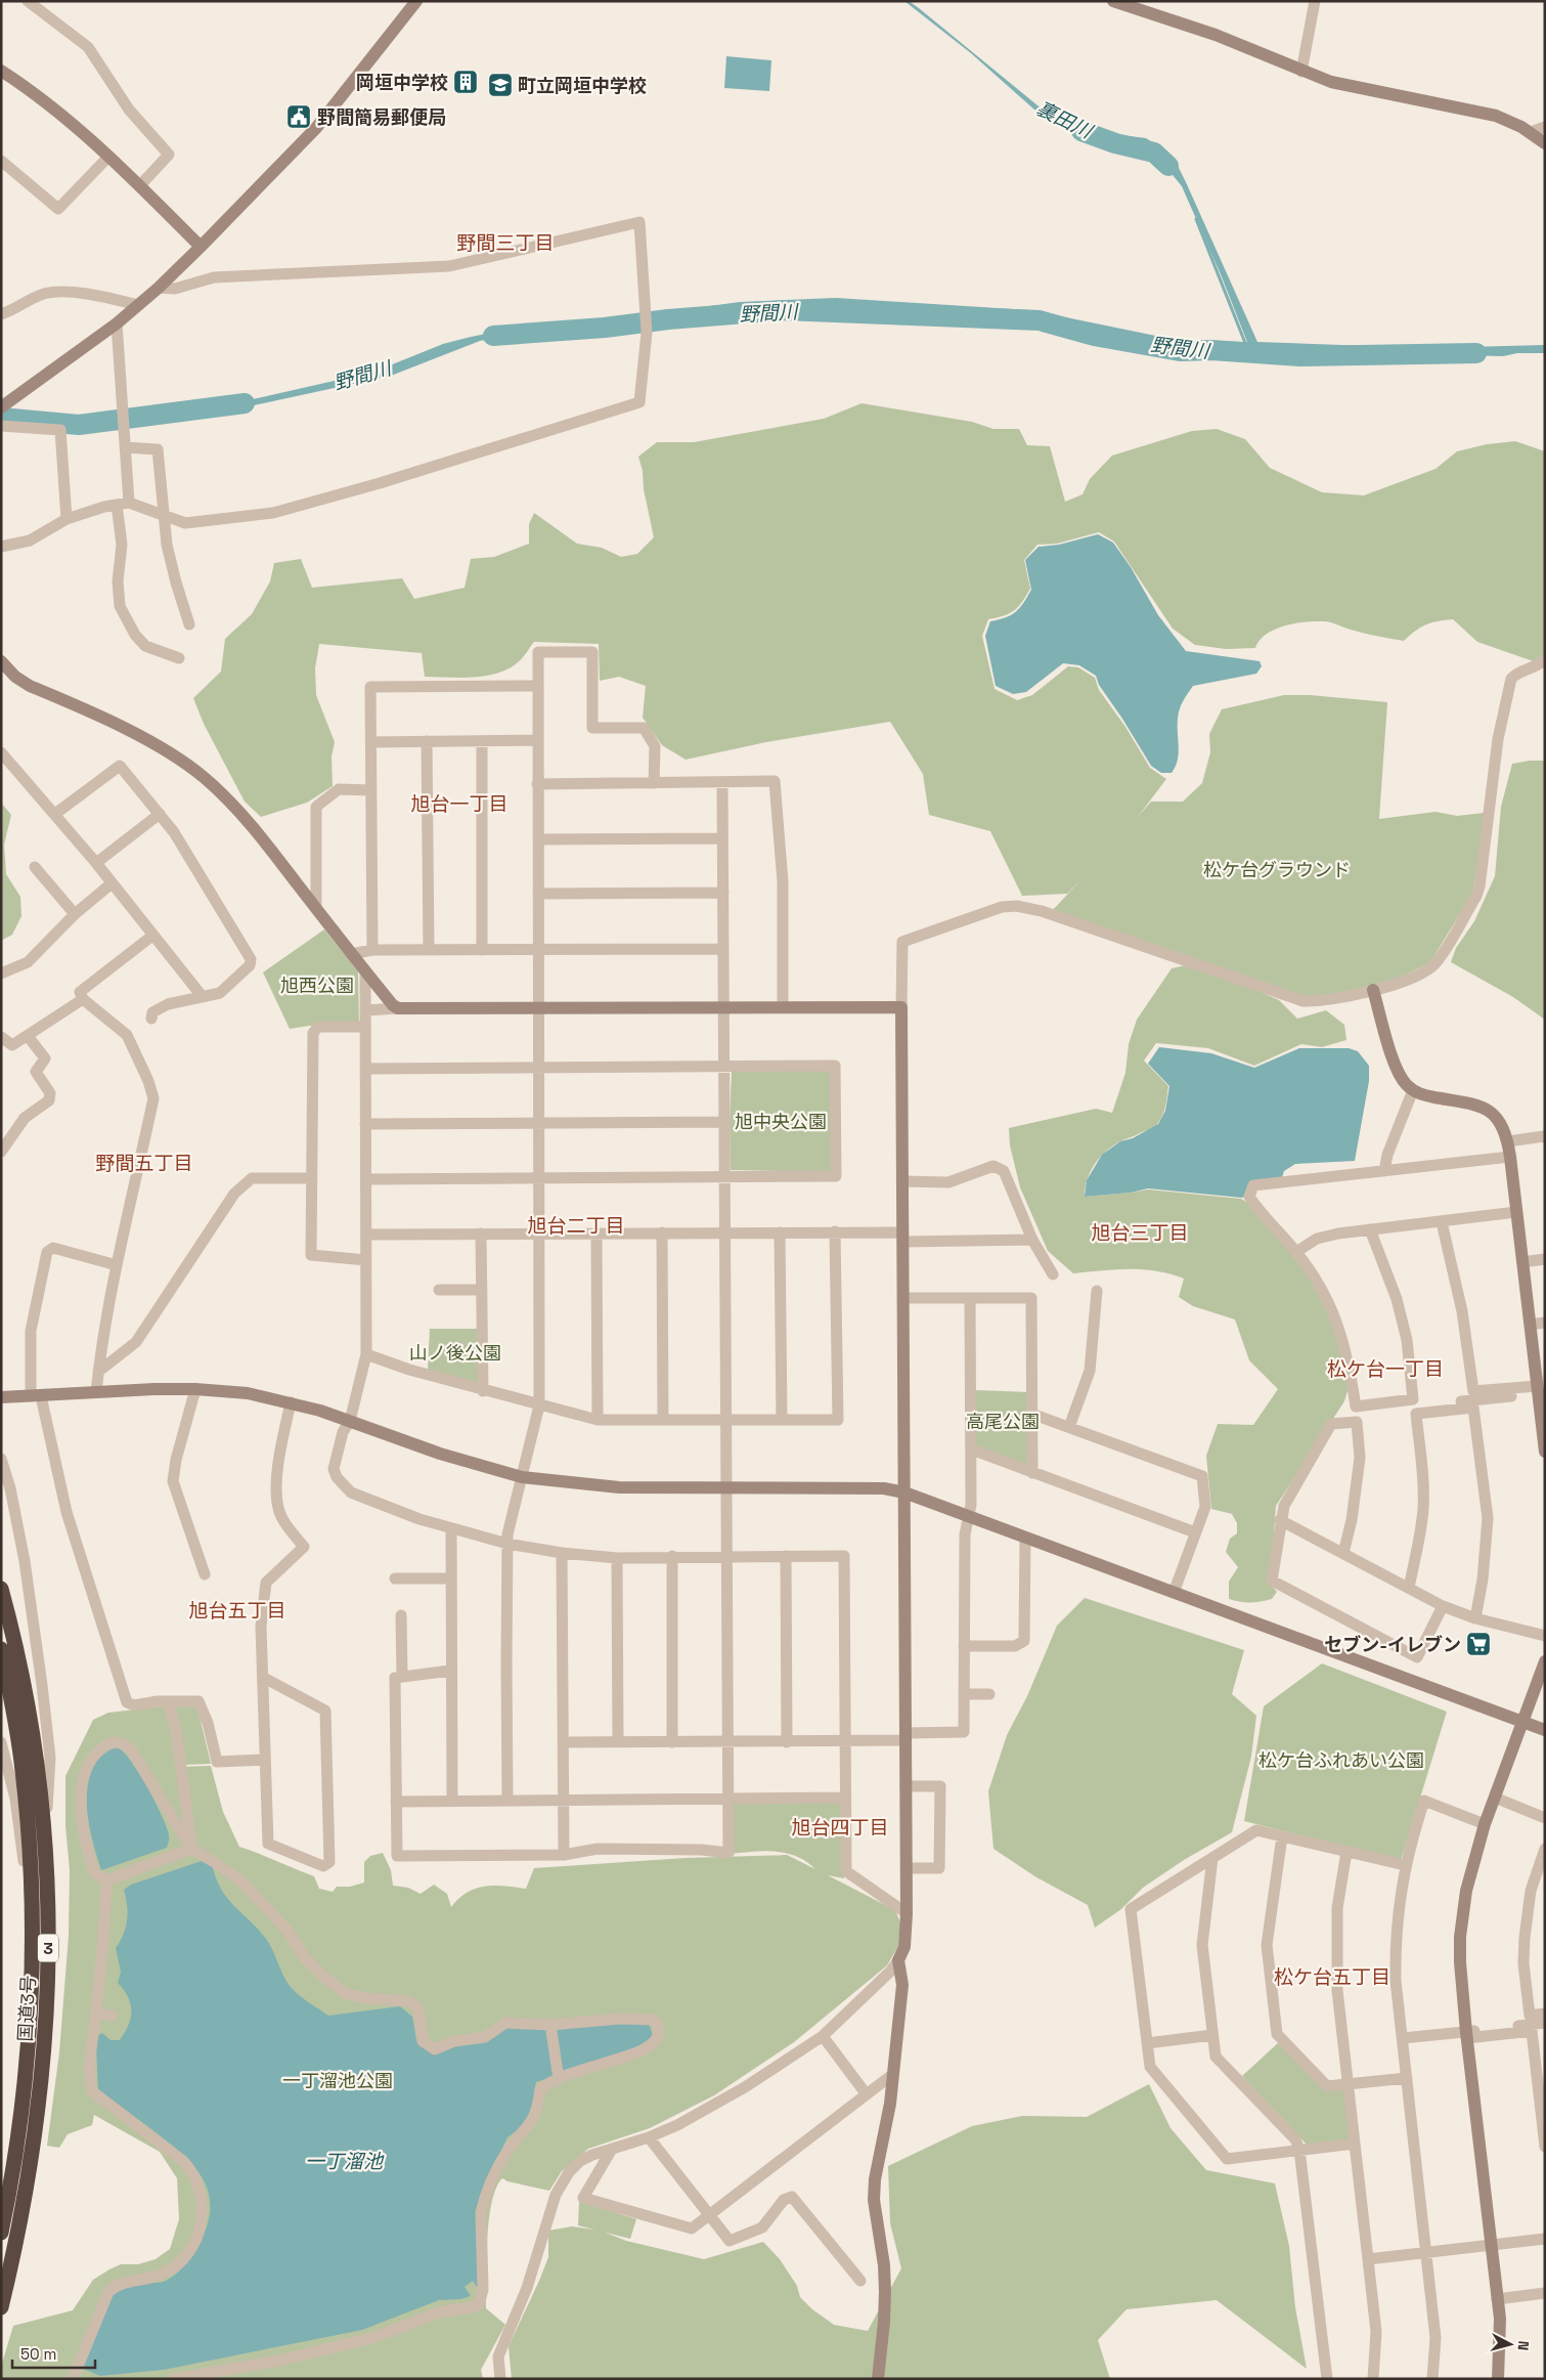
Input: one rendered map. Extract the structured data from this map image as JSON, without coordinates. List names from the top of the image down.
{
  "streets": {
    "highway": ["3", "国道3号"]
  },
  "districts": [
    "野間三丁目",
    "旭台一丁目",
    "野間五丁目",
    "旭台二丁目",
    "旭台三丁目",
    "松ケ台一丁目",
    "旭台五丁目",
    "旭台四丁目",
    "松ケ台五丁目"
  ],
  "water": ["裏田川", "野間川", "一丁溜池"],
  "parks": [
    "松ケ台グラウンド",
    "旭西公園",
    "旭中央公園",
    "山ノ後公園",
    "高尾公園",
    "松ケ台ふれあい公園",
    "一丁溜池公園"
  ],
  "places": {
    "building": ["岡垣中学校"],
    "school or university": ["町立岡垣中学校"],
    "public building": ["野間簡易郵便局"],
    "supermarket": ["セブン-イレブン"]
  },
  "scale_bar": "50 m",
  "north": "right"
}
